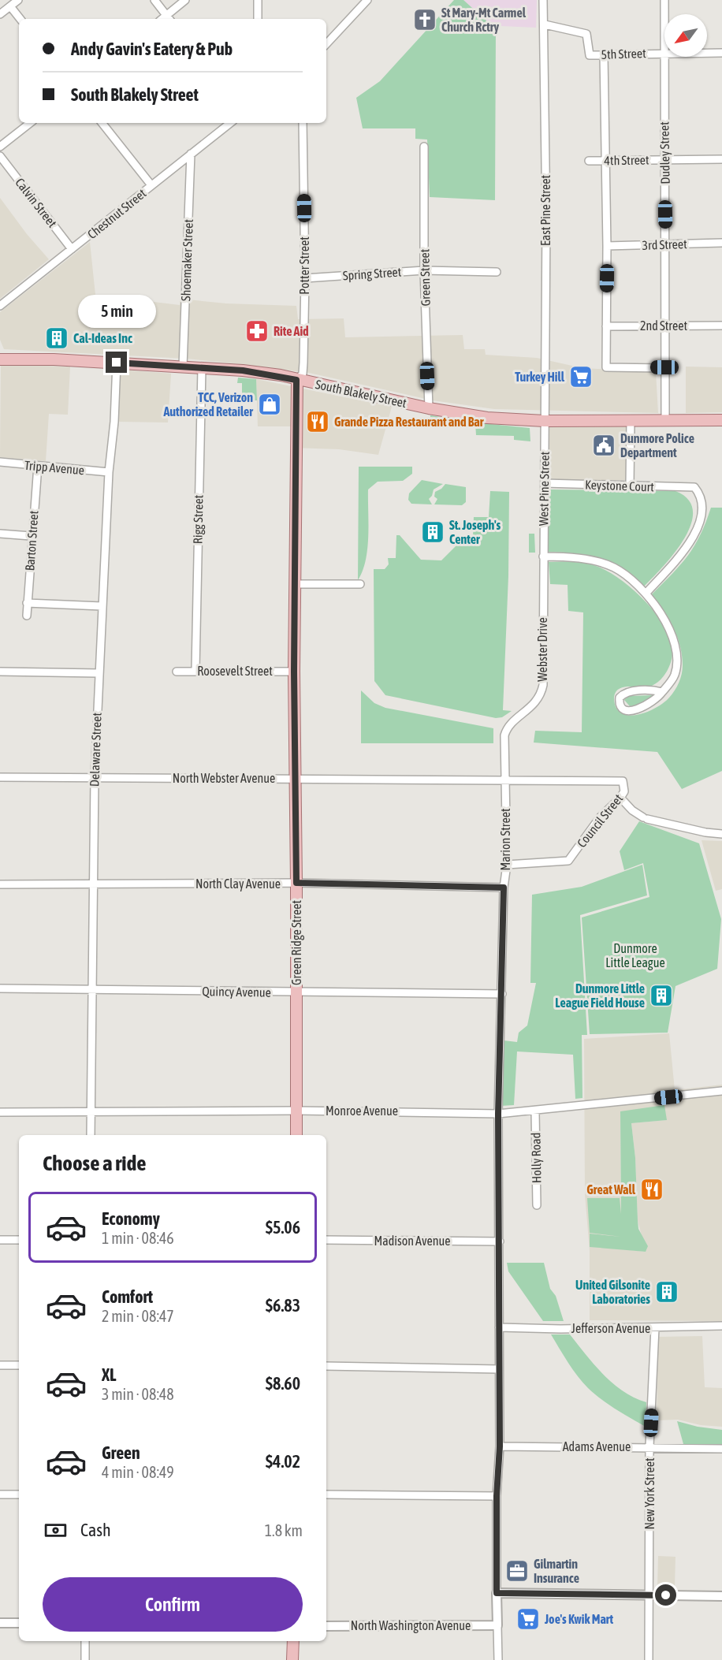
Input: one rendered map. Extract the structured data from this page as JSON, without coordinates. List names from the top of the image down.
{
  "streets": {
    "main road": ["South Blakely Street", "Green Ridge Street"],
    "street": [
      "5th Street",
      "Dudley Street",
      "4th Street",
      "Calvin Street",
      "East Pine Street",
      "Chestnut Street",
      "3rd Street",
      "Shoemaker Street",
      "Potter Street",
      "Spring Street",
      "Green Street",
      "2nd Street",
      "Tripp Avenue",
      "Keystone Court",
      "West Pine Street",
      "Rigg Street",
      "Barton Street",
      "Webster Drive",
      "Roosevelt Street",
      "Delaware Street",
      "North Webster Avenue",
      "Council Street",
      "Marion Street",
      "North Clay Avenue",
      "Quincy Avenue",
      "Monroe Avenue",
      "Holly Road",
      "Madison Avenue",
      "Jefferson Avenue",
      "Adams Avenue",
      "New York Street",
      "North Washington Avenue"
    ]
  },
  "crossings": [
    ["5th Street", "Dudley Street"],
    ["5th Street", "East Pine Street"],
    ["Dudley Street", "4th Street"],
    ["Dudley Street", "3rd Street"],
    ["Dudley Street", "2nd Street"],
    ["Dudley Street", "South Blakely Street"],
    ["Calvin Street", "Chestnut Street"],
    ["East Pine Street", "South Blakely Street"],
    ["East Pine Street", "West Pine Street"],
    ["Chestnut Street", "Shoemaker Street"],
    ["Shoemaker Street", "South Blakely Street"],
    ["Potter Street", "Spring Street"],
    ["Potter Street", "South Blakely Street"],
    ["Potter Street", "Green Ridge Street"],
    ["Spring Street", "Green Street"],
    ["Green Street", "South Blakely Street"],
    ["South Blakely Street", "West Pine Street"],
    ["South Blakely Street", "Rigg Street"],
    ["South Blakely Street", "Delaware Street"],
    ["South Blakely Street", "Green Ridge Street"],
    ["Tripp Avenue", "Barton Street"],
    ["Tripp Avenue", "Delaware Street"],
    ["Keystone Court", "West Pine Street"],
    ["West Pine Street", "Webster Drive"],
    ["Rigg Street", "Roosevelt Street"],
    ["Webster Drive", "Marion Street"],
    ["Roosevelt Street", "Green Ridge Street"],
    ["Delaware Street", "North Webster Avenue"],
    ["Delaware Street", "North Clay Avenue"],
    ["Delaware Street", "Quincy Avenue"],
    ["Delaware Street", "Monroe Avenue"],
    ["North Webster Avenue", "Council Street"],
    ["North Webster Avenue", "Marion Street"],
    ["North Webster Avenue", "Green Ridge Street"],
    ["Council Street", "Marion Street"],
    ["Marion Street", "North Clay Avenue"],
    ["Marion Street", "Quincy Avenue"],
    ["Marion Street", "Monroe Avenue"],
    ["Marion Street", "Madison Avenue"],
    ["Marion Street", "Jefferson Avenue"],
    ["Marion Street", "Adams Avenue"],
    ["Marion Street", "North Washington Avenue"],
    ["North Clay Avenue", "Green Ridge Street"],
    ["Green Ridge Street", "Quincy Avenue"],
    ["Green Ridge Street", "Monroe Avenue"],
    ["Monroe Avenue", "Holly Road"],
    ["Jefferson Avenue", "New York Street"],
    ["Adams Avenue", "New York Street"]
  ],
  "parks": ["Dunmore Little League"],
  "places": {
    "church": ["St Mary-Mt Carmel Church Rctry"],
    "pharmacy": ["Rite Aid"],
    "building": [
      "Cal-Ideas Inc",
      "St. Joseph's Center",
      "Dunmore Little League Field House",
      "United Gilsonite Laboratories"
    ],
    "supermarket": ["Turkey Hill", "Joe's Kwik Mart"],
    "shop": ["TCC, Verizon Authorized Retailer"],
    "restaurant": ["Grande Pizza Restaurant and Bar", "Great Wall"],
    "public building": ["Dunmore Police Department"],
    "office": ["Gilmartin Insurance"]
  },
  "north": "bottom left",
  "page": {
    "banner": ["Andy Gavin's Eatery & Pub", "South Blakely Street"],
    "bubble": "5 min",
    "heading": "Choose a ride",
    "list": [
      {
        "name": "Economy",
        "note": "1 min · 08:46",
        "value": "$5.06"
      },
      {
        "name": "Comfort",
        "note": "2 min · 08:47",
        "value": "$6.83"
      },
      {
        "name": "XL",
        "note": "3 min · 08:48",
        "value": "$8.60"
      },
      {
        "name": "Green",
        "note": "4 min · 08:49",
        "value": "$4.02"
      }
    ],
    "pay": ["Cash", "1.8 km"],
    "buttons": "Confirm"
  }
}
